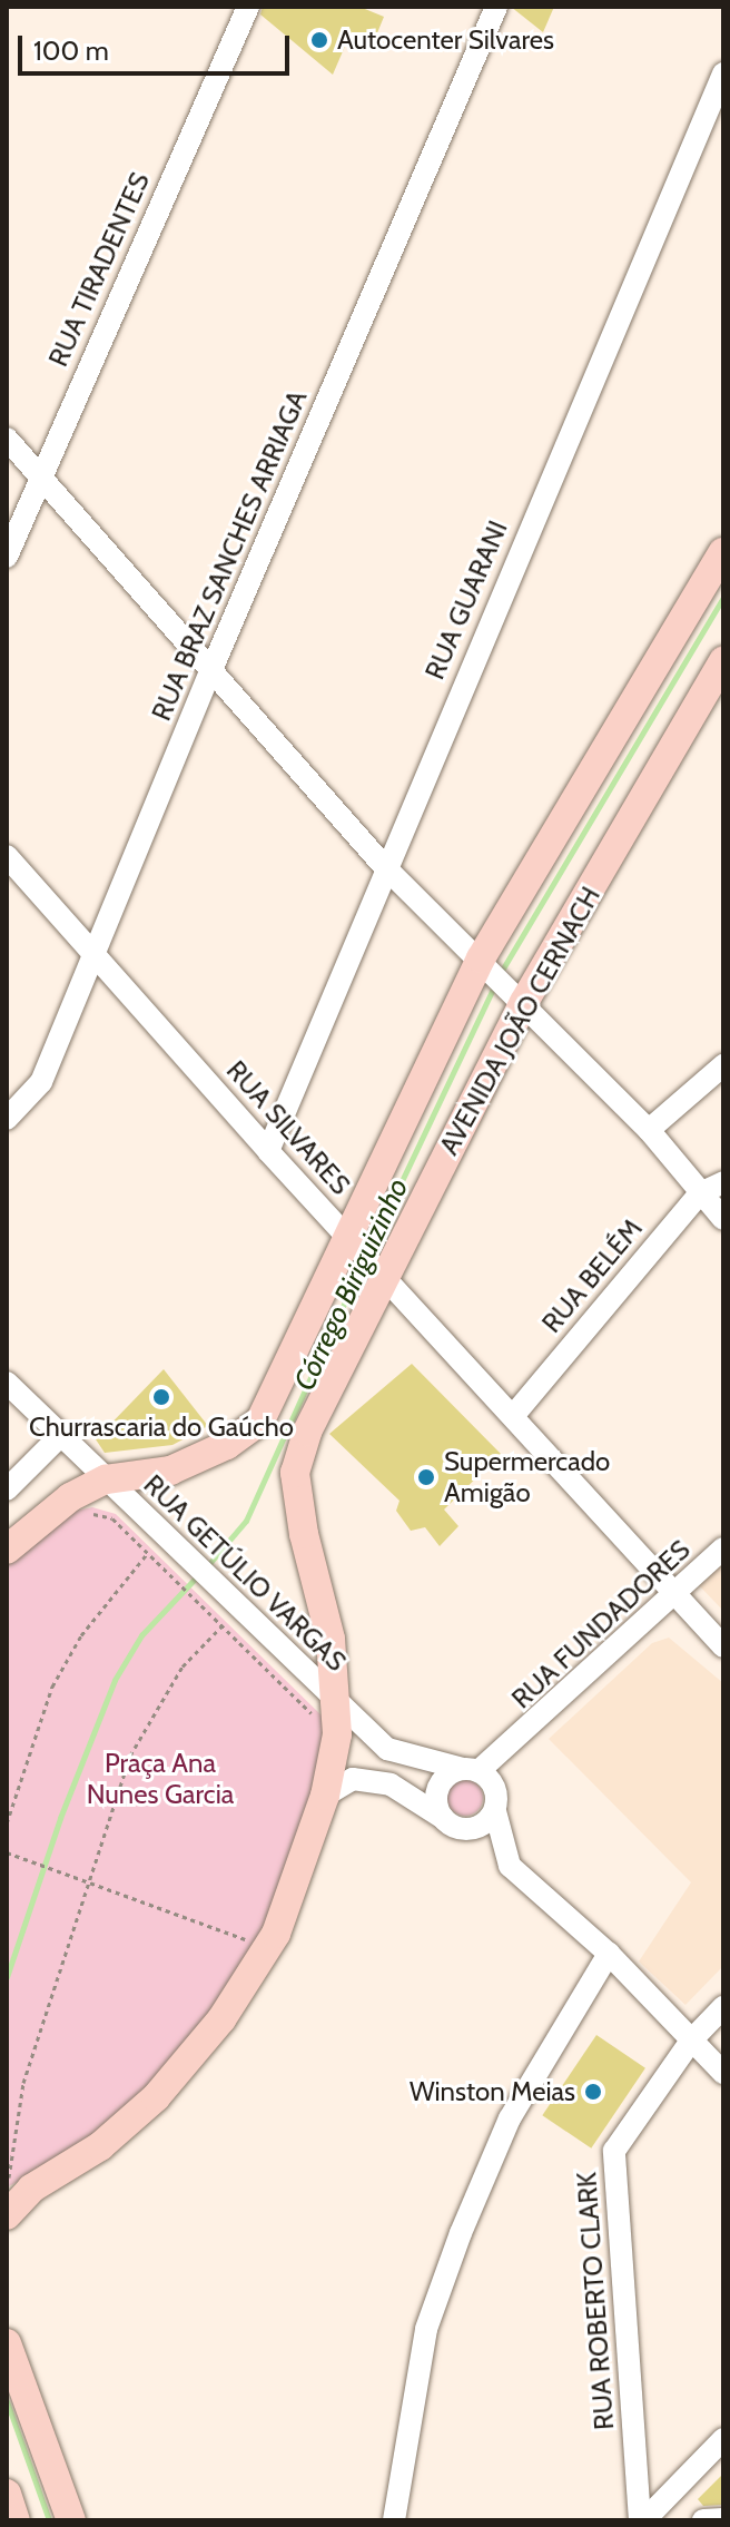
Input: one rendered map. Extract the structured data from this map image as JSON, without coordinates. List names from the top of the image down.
{
  "streets": {
    "main road": ["AVENIDA JOÃO CERNACH"],
    "street": [
      "RUA TIRADENTES",
      "RUA BRAZ SANCHES ARRIAGA",
      "RUA GUARANI",
      "RUA SILVARES",
      "RUA BELÉM",
      "RUA GETÚLIO VARGAS",
      "RUA FUNDADORES",
      "RUA ROBERTO CLARK"
    ]
  },
  "crossings": [
    ["RUA BRAZ SANCHES ARRIAGA", "RUA SILVARES"],
    ["RUA GUARANI", "RUA SILVARES"],
    ["AVENIDA JOÃO CERNACH", "RUA SILVARES"],
    ["AVENIDA JOÃO CERNACH", "RUA GETÚLIO VARGAS"],
    ["RUA SILVARES", "RUA BELÉM"],
    ["RUA SILVARES", "RUA FUNDADORES"],
    ["RUA GETÚLIO VARGAS", "RUA FUNDADORES"]
  ],
  "water": ["Córrego Biriguizinho"],
  "parks": ["Praça Ana Nunes Garcia"],
  "places": [
    "Autocenter Silvares",
    "Churrascaria do Gaúcho",
    "Supermercado Amigão",
    "Winston Meias"
  ],
  "scale_bar": "100 m"
}
